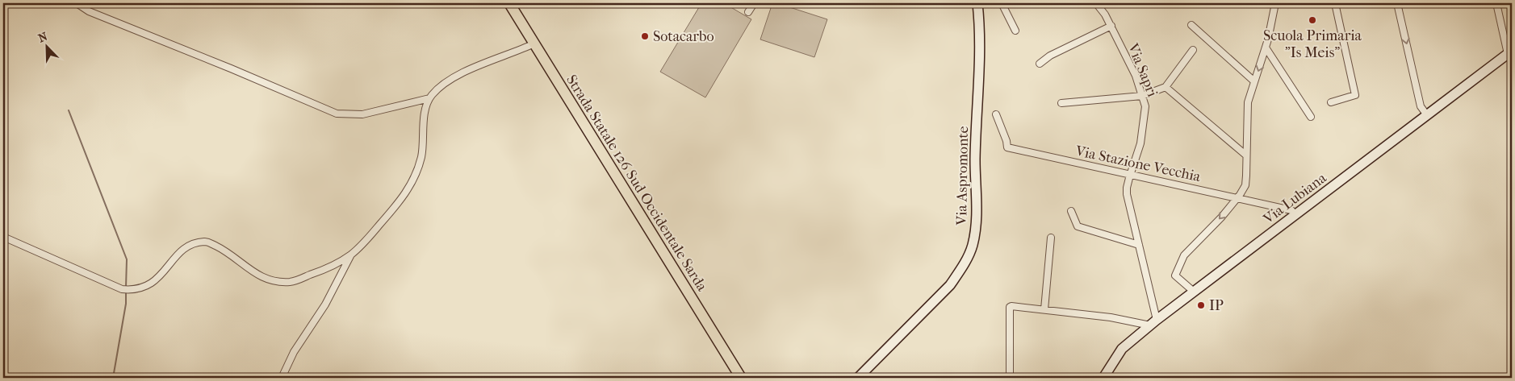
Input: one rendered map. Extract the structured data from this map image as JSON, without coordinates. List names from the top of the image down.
{
  "streets": {
    "main road": ["Strada Statale 126 Sud Occidentale Sarda"],
    "street": [
      "Via Sapri",
      "Via Stazione Vecchia",
      "Via Aspromonte",
      "Via Lubiana"
    ]
  },
  "crossings": [
    ["Via Sapri", "Via Stazione Vecchia"],
    ["Via Sapri", "Via Lubiana"],
    ["Via Stazione Vecchia", "Via Lubiana"]
  ],
  "places": ["Scuola Primaria \"Is Meis\"", "Sotacarbo", "IP"],
  "north": "top left"
}
